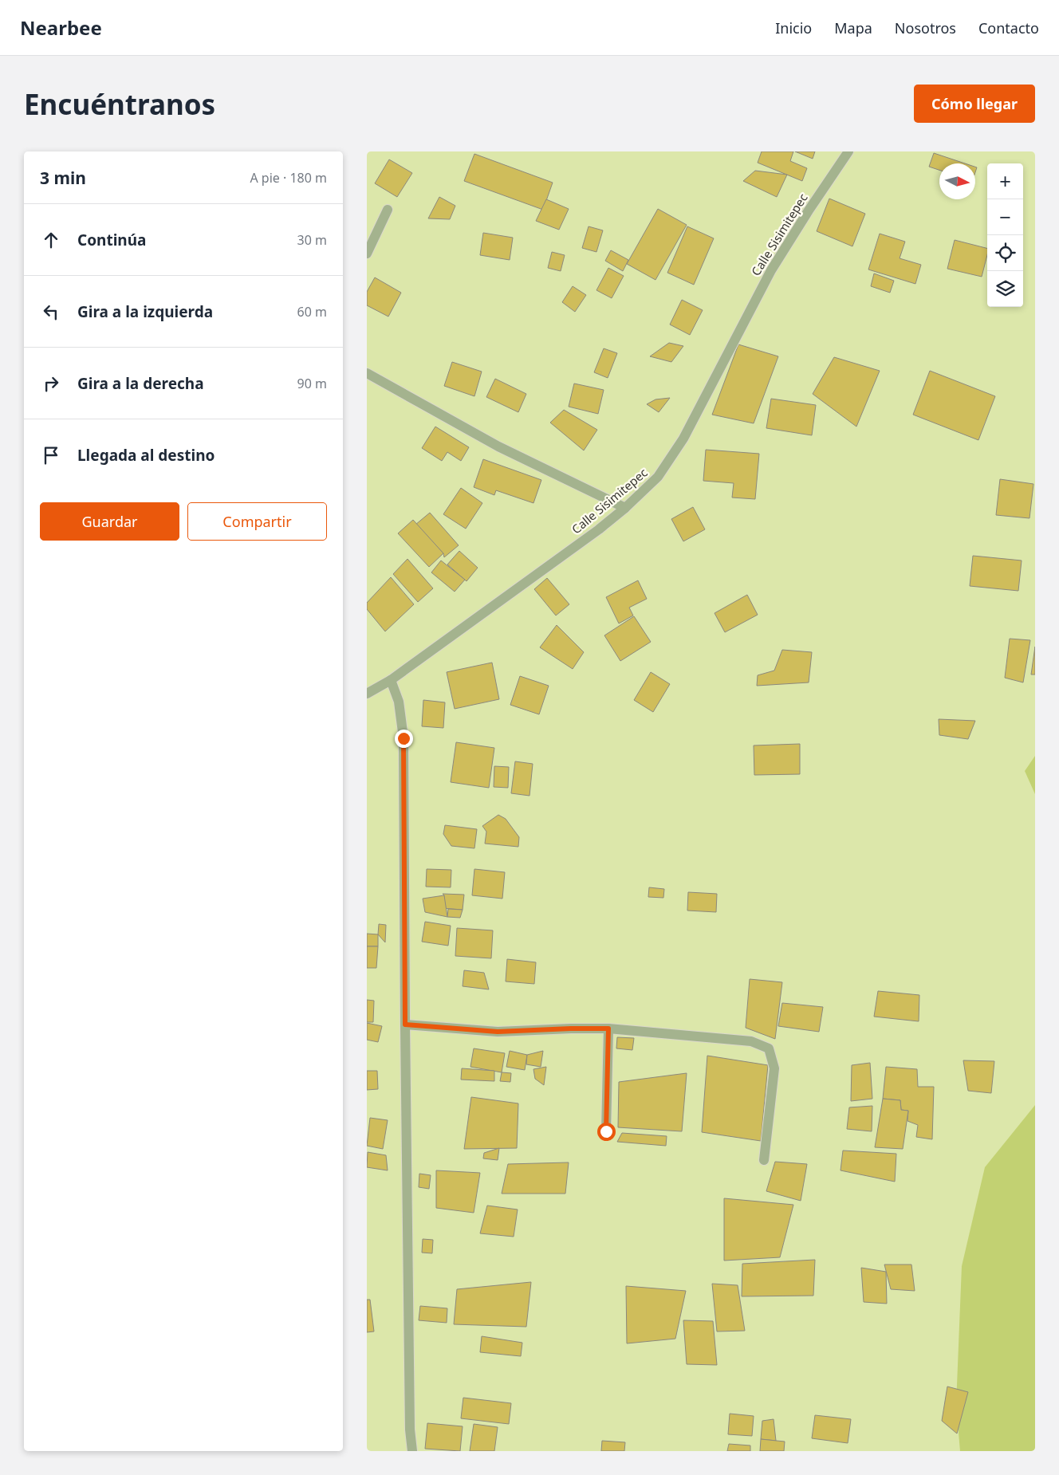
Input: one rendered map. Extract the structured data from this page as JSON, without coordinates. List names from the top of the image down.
{
  "streets": {
    "street": ["Calle Sisimitepec"]
  },
  "north": "right",
  "page": {
    "header": "Nearbee",
    "nav": [
      "Inicio",
      "Mapa",
      "Nosotros",
      "Contacto"
    ],
    "buttons": [
      "Cómo llegar",
      ["Guardar", "Compartir"]
    ],
    "title": "Encuéntranos",
    "heading": ["3 min", "A pie · 180 m"],
    "map_buttons": ["+", "−"],
    "list": [
      ["Continúa", "30 m"],
      ["Gira a la izquierda", "60 m"],
      ["Gira a la derecha", "90 m"],
      "Llegada al destino"
    ]
  }
}
